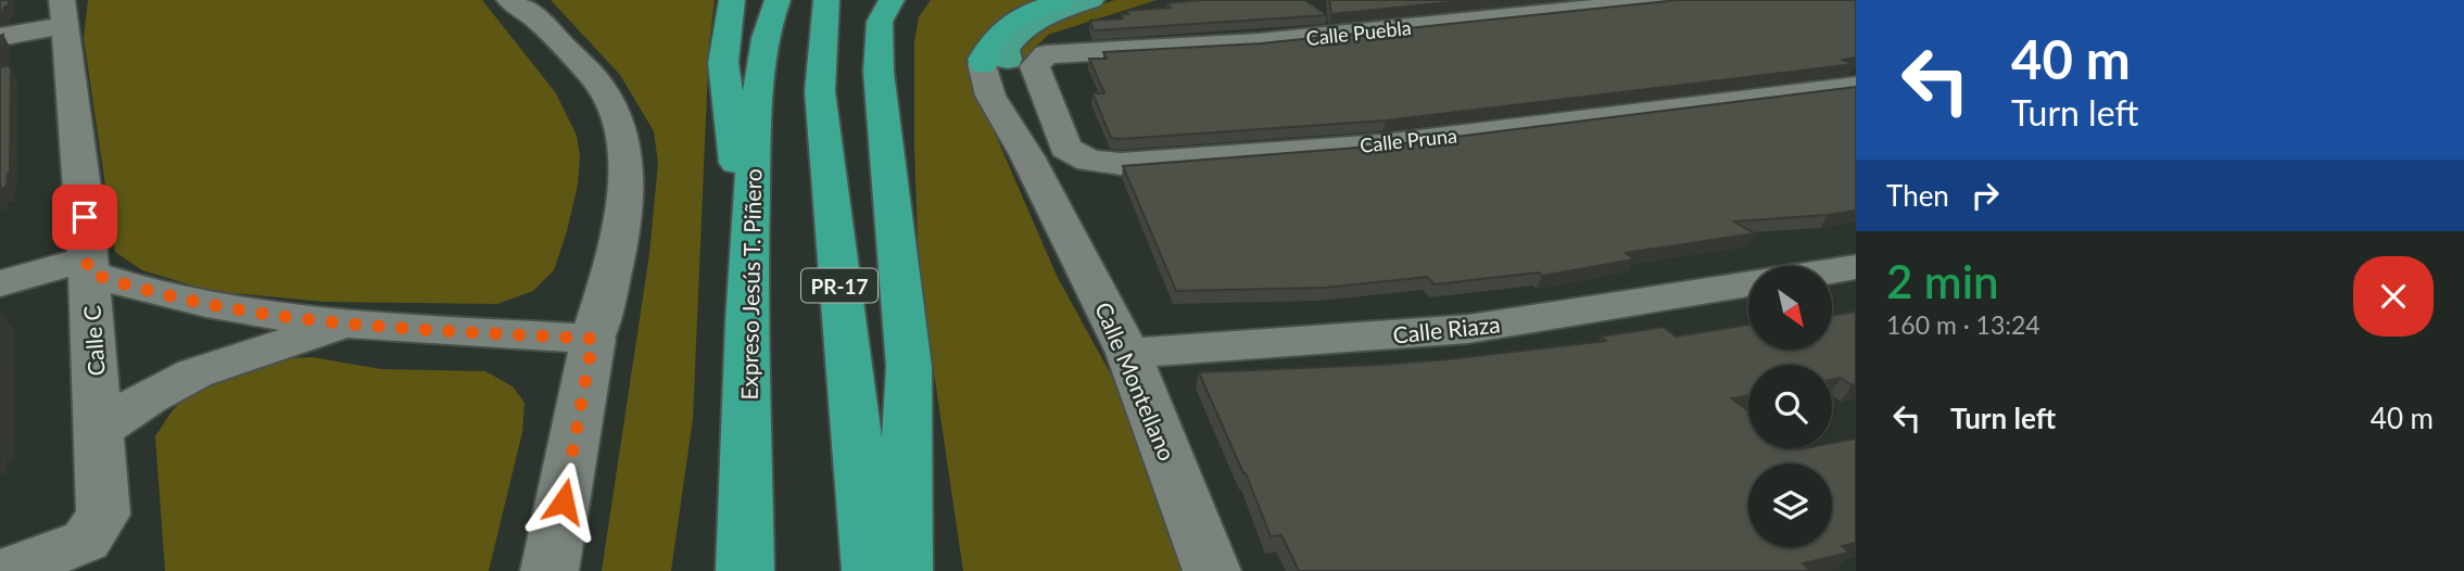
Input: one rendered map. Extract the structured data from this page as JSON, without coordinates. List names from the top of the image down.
{
  "streets": {
    "highway": ["Expreso Jesús T. Piñero", "PR-17"],
    "street": [
      "Calle Puebla",
      "Calle Pruna",
      "Calle Riaza",
      "Calle C",
      "Calle Montellano"
    ]
  },
  "crossings": [
    ["Calle Puebla", "Calle Pruna"],
    ["Calle Riaza", "Calle Montellano"]
  ],
  "north": "bottom right",
  "page": {
    "turn": ["40 m", "Turn left"],
    "then": "Then",
    "heading": ["2 min", "160 m · 13:24"],
    "list": [
      {
        "name": "Turn left",
        "value": "40 m"
      }
    ]
  }
}
